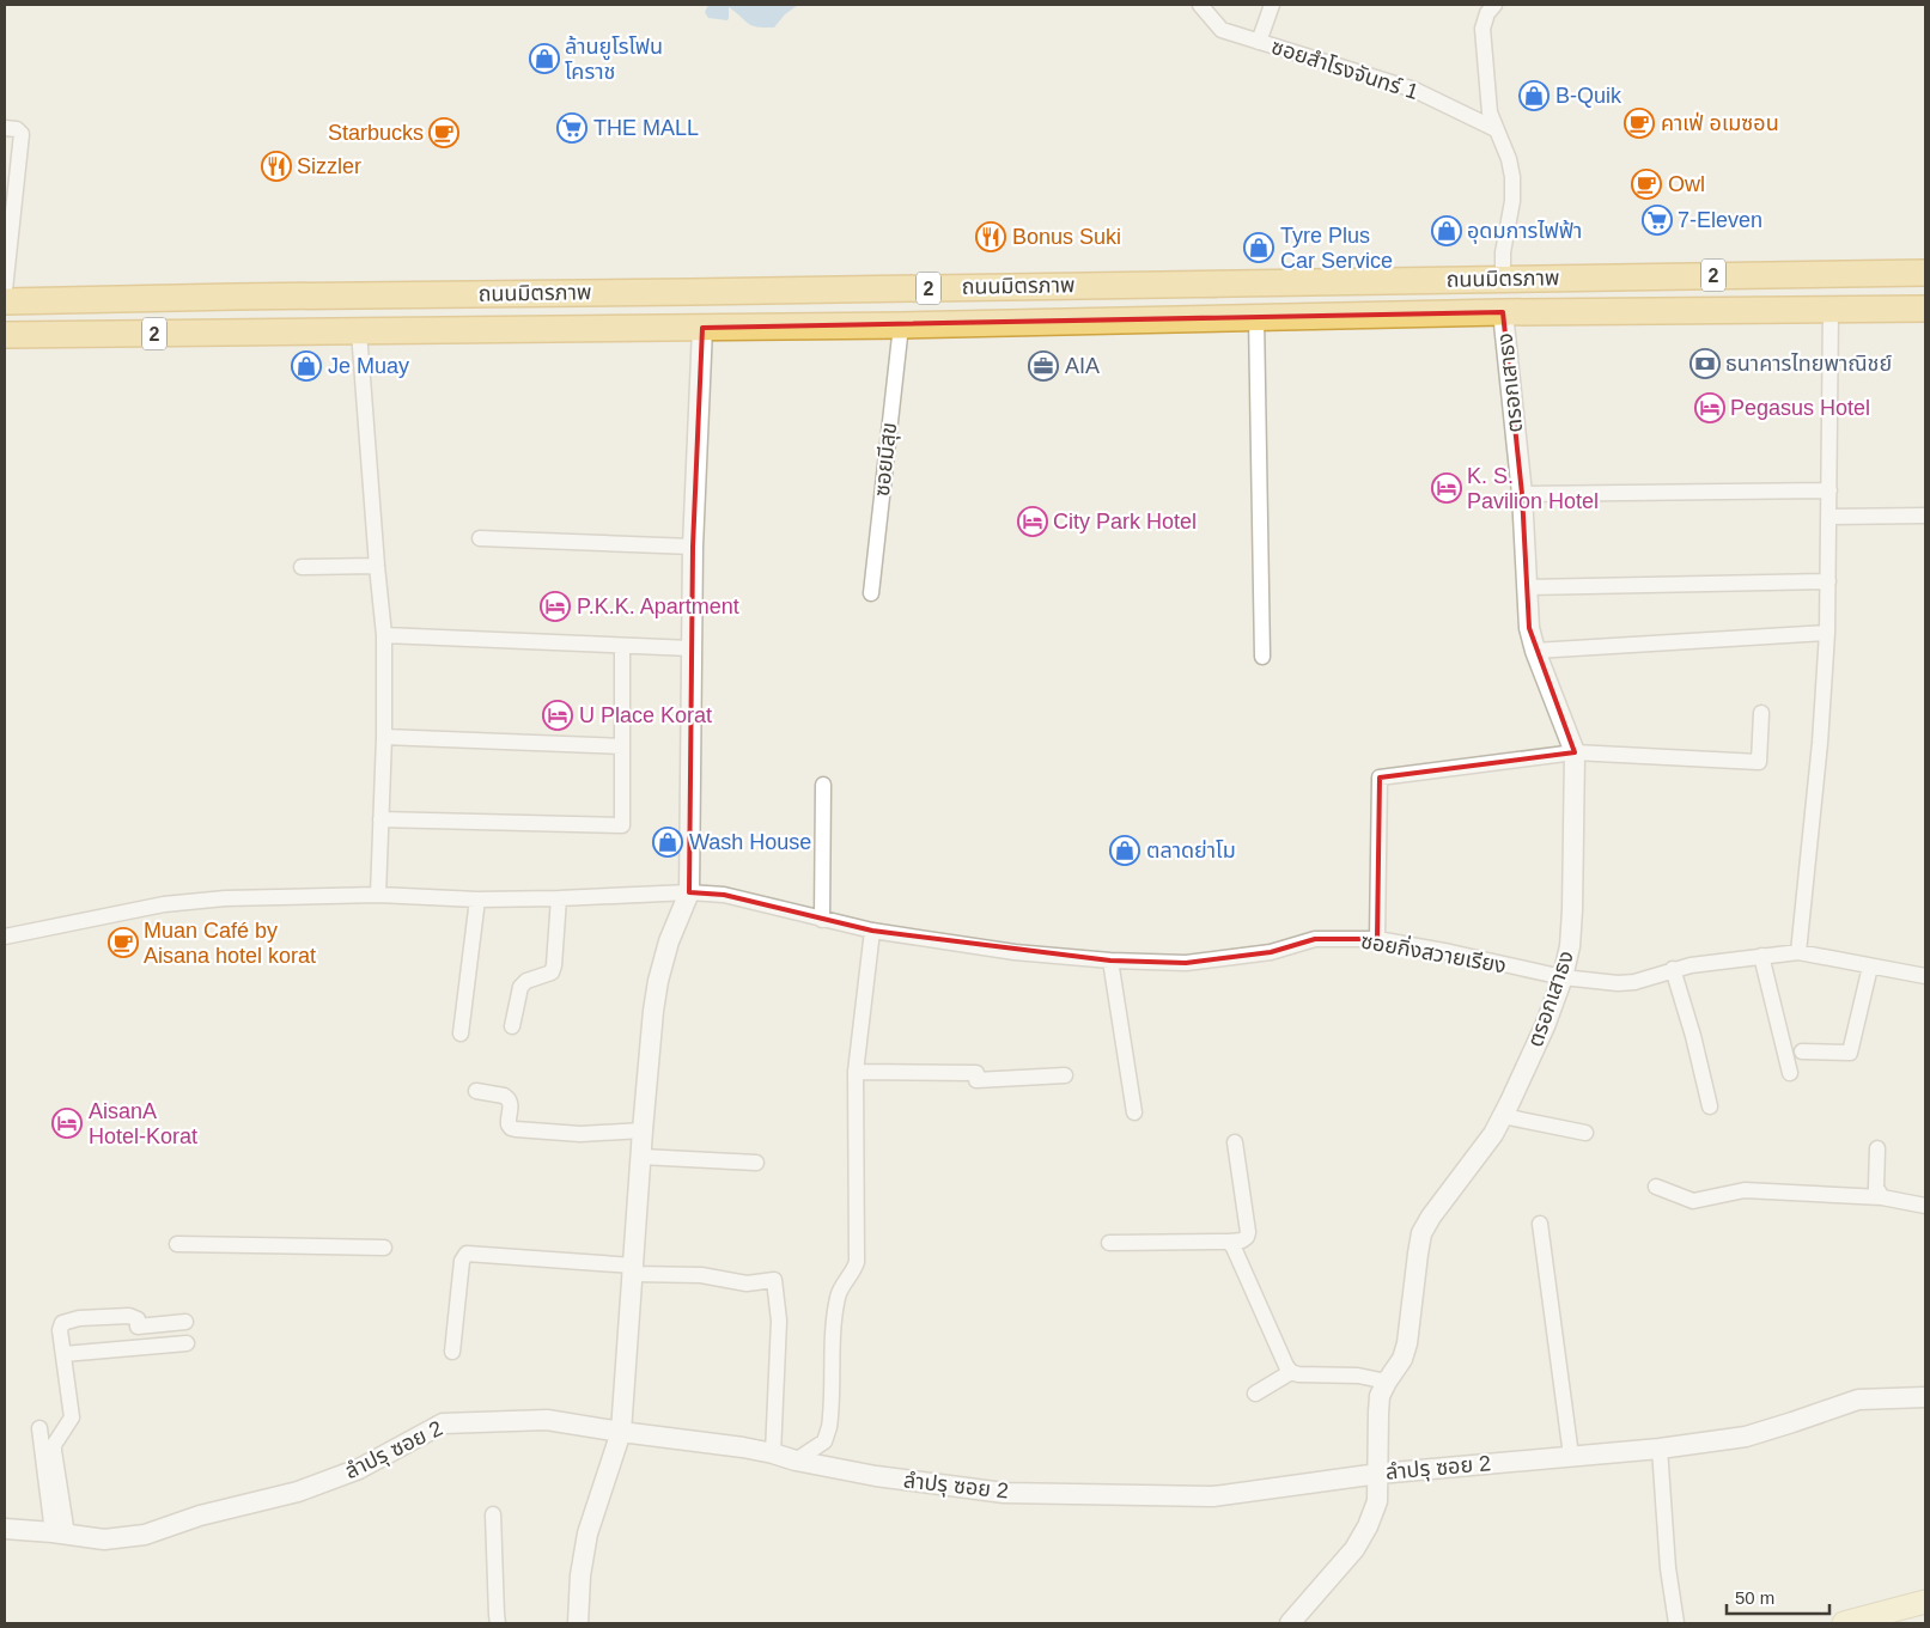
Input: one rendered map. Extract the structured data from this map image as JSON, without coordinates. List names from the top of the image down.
{
  "streets": {
    "highway": ["2", "ถนนมิตรภาพ"],
    "street": [
      "ซอยสำโรงจันทร์ 1",
      "ตรอกเสาธง",
      "ซอยมีสุข",
      "ซอยกิ่งสวายเรียง",
      "ลำปรุ ซอย 2"
    ]
  },
  "crossings": [
    ["ถนนมิตรภาพ", "ตรอกเสาธง"],
    ["ถนนมิตรภาพ", "ซอยมีสุข"],
    ["ตรอกเสาธง", "ซอยกิ่งสวายเรียง"],
    ["ตรอกเสาธง", "ลำปรุ ซอย 2"]
  ],
  "places": {
    "shop": [
      "ล้านยูโรโฟน โคราช",
      "B-Quik",
      "อุดมการไฟฟ้า",
      "Tyre Plus Car Service",
      "Je Muay",
      "Wash House",
      "ตลาดย่าโม"
    ],
    "cafe": [
      "คาเฟ่ อเมซอน",
      "Starbucks",
      "Owl",
      "Muan Café by Aisana hotel korat"
    ],
    "supermarket": ["THE MALL", "7-Eleven"],
    "restaurant": ["Sizzler", "Bonus Suki"],
    "bank": ["ธนาคารไทยพาณิชย์"],
    "office": ["AIA"],
    "hotel": [
      "Pegasus Hotel",
      "K. S. Pavilion Hotel",
      "City Park Hotel",
      "P.K.K. Apartment",
      "U Place Korat",
      "AisanA Hotel-Korat"
    ]
  },
  "scale_bar": "50 m"
}
